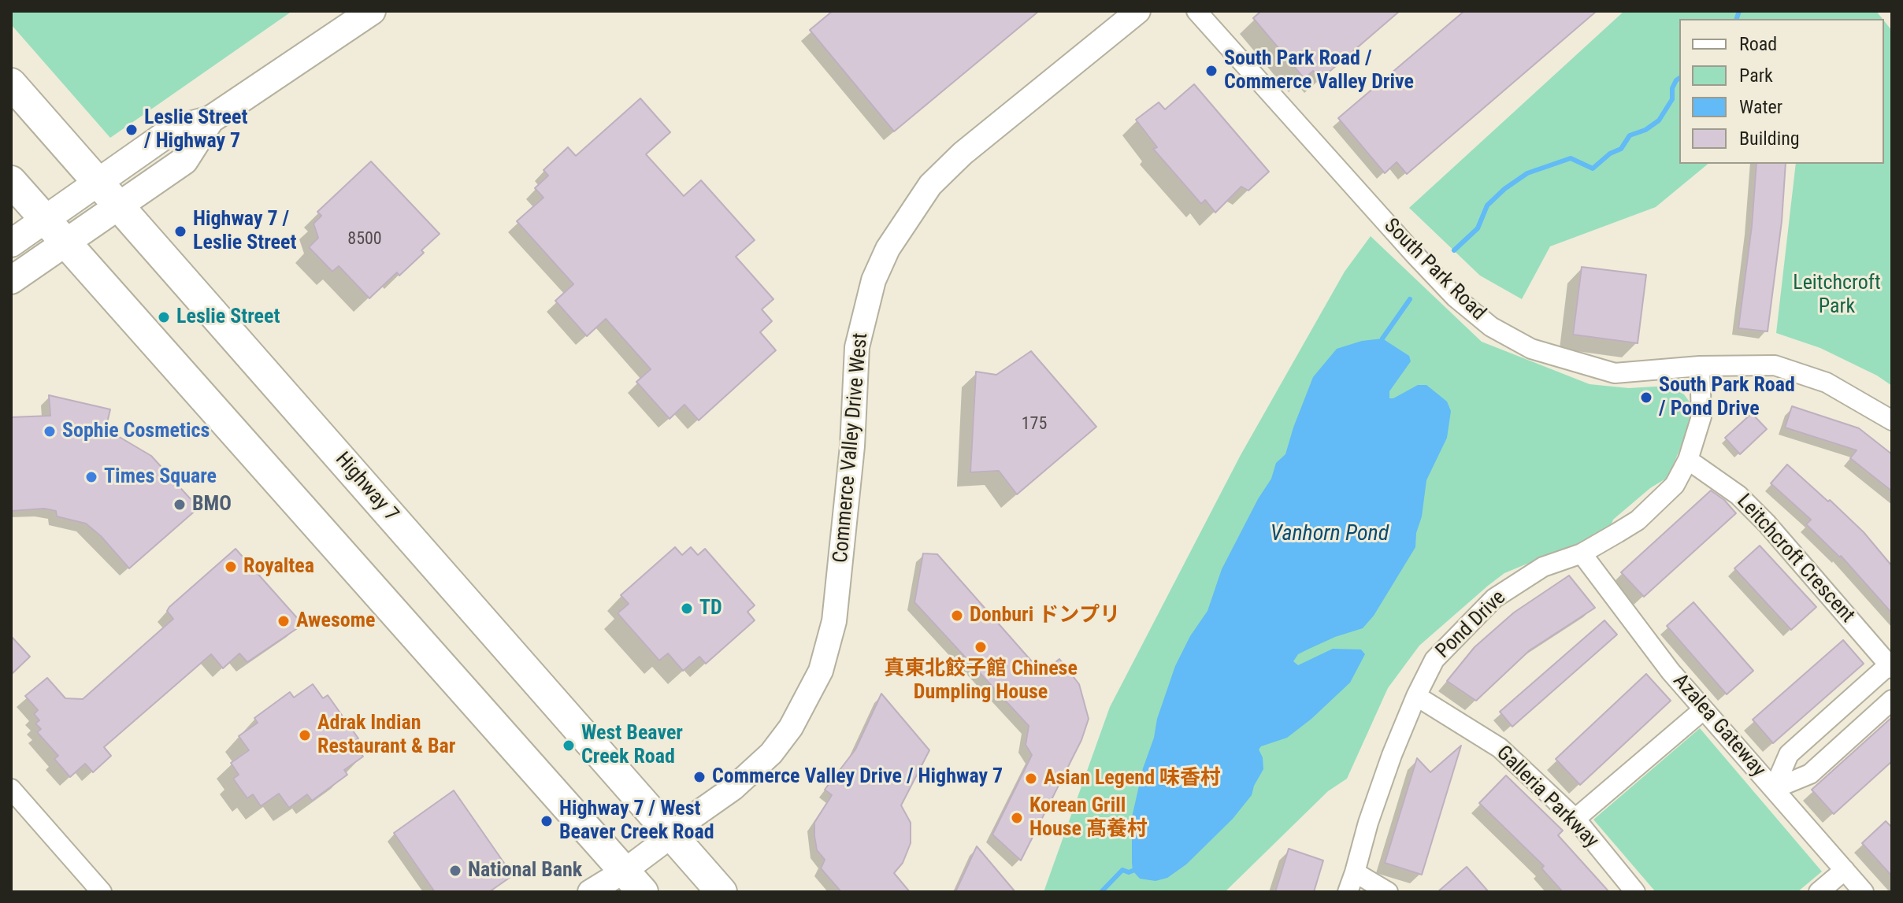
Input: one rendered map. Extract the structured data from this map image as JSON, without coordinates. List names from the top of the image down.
{
  "streets": {
    "main road": ["Highway 7"],
    "street": [
      "South Park Road",
      "Commerce Valley Drive West",
      "Leitchcroft Crescent",
      "Pond Drive",
      "Azalea Gateway",
      "Galleria Parkway"
    ]
  },
  "crossings": [
    ["South Park Road", "Pond Drive"],
    ["Commerce Valley Drive West", "Highway 7"],
    ["Leitchcroft Crescent", "Pond Drive"],
    ["Pond Drive", "Azalea Gateway"],
    ["Pond Drive", "Galleria Parkway"]
  ],
  "water": ["Vanhorn Pond"],
  "parks": ["Leitchcroft Park"],
  "places": [
    "South Park Road / Commerce Valley Drive",
    "Leslie Street / Highway 7",
    "Highway 7 / Leslie Street",
    "Leslie Street",
    "South Park Road / Pond Drive",
    "Sophie Cosmetics",
    "Times Square",
    "BMO",
    "Royaltea",
    "TD",
    "Donburi ドンプリ",
    "Awesome",
    "真東北餃子館 Chinese Dumpling House",
    "Adrak Indian Restaurant & Bar",
    "West Beaver Creek Road",
    "Commerce Valley Drive / Highway 7",
    "Asian Legend 味香村",
    "Korean Grill House 髙養村",
    "Highway 7 / West Beaver Creek Road",
    "National Bank"
  ],
  "house_numbers": ["8500", "175"],
  "legend": [
    "Road",
    "Park",
    "Water",
    "Building"
  ]
}
